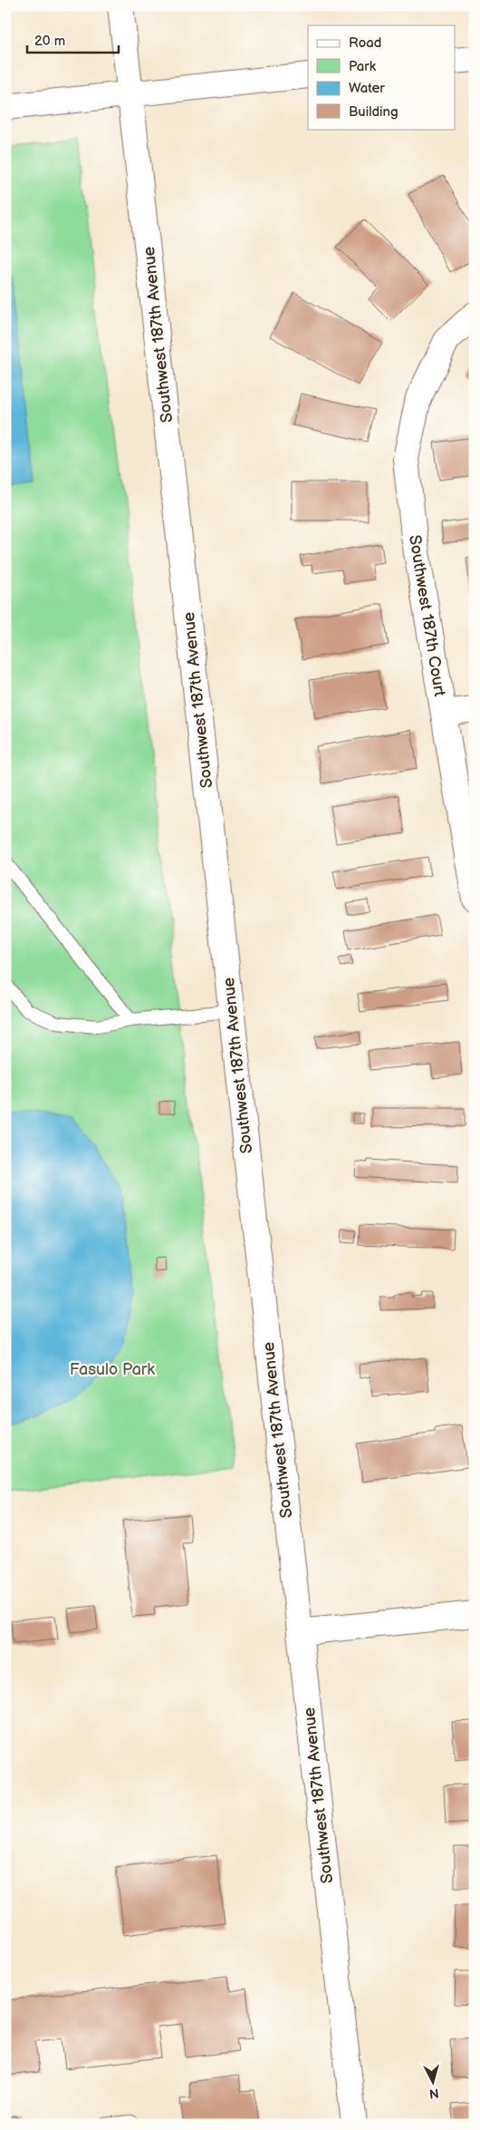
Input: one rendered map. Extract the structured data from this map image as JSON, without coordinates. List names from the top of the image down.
{
  "streets": {
    "street": ["Southwest 187th Avenue", "Southwest 187th Court"]
  },
  "parks": ["Fasulo Park"],
  "legend": [
    "Road",
    "Park",
    "Water",
    "Building"
  ],
  "scale_bar": "20 m",
  "north": "bottom"
}
